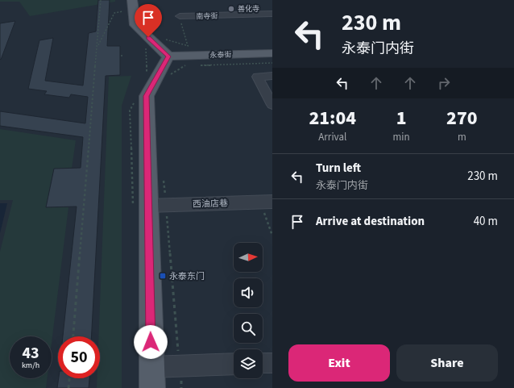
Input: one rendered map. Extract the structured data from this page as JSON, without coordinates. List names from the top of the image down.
{
  "streets": {
    "main road": ["永泰街"],
    "street": ["南寺街", "西油店巷"]
  },
  "places": {
    "other": ["善化寺"],
    "transit": ["永泰东门"]
  },
  "north": "right",
  "page": {
    "turn": ["230 m", "永泰门内街"],
    "eta": [
      "21:04",
      "Arrival",
      "1",
      "min",
      "270",
      "m"
    ],
    "list": [
      {
        "name": "Turn left",
        "note": "永泰门内街",
        "value": "230 m"
      },
      {
        "name": "Arrive at destination",
        "value": "40 m"
      }
    ],
    "speed": "43 km/h",
    "limit": "50",
    "buttons": ["Exit", "Share"]
  }
}
